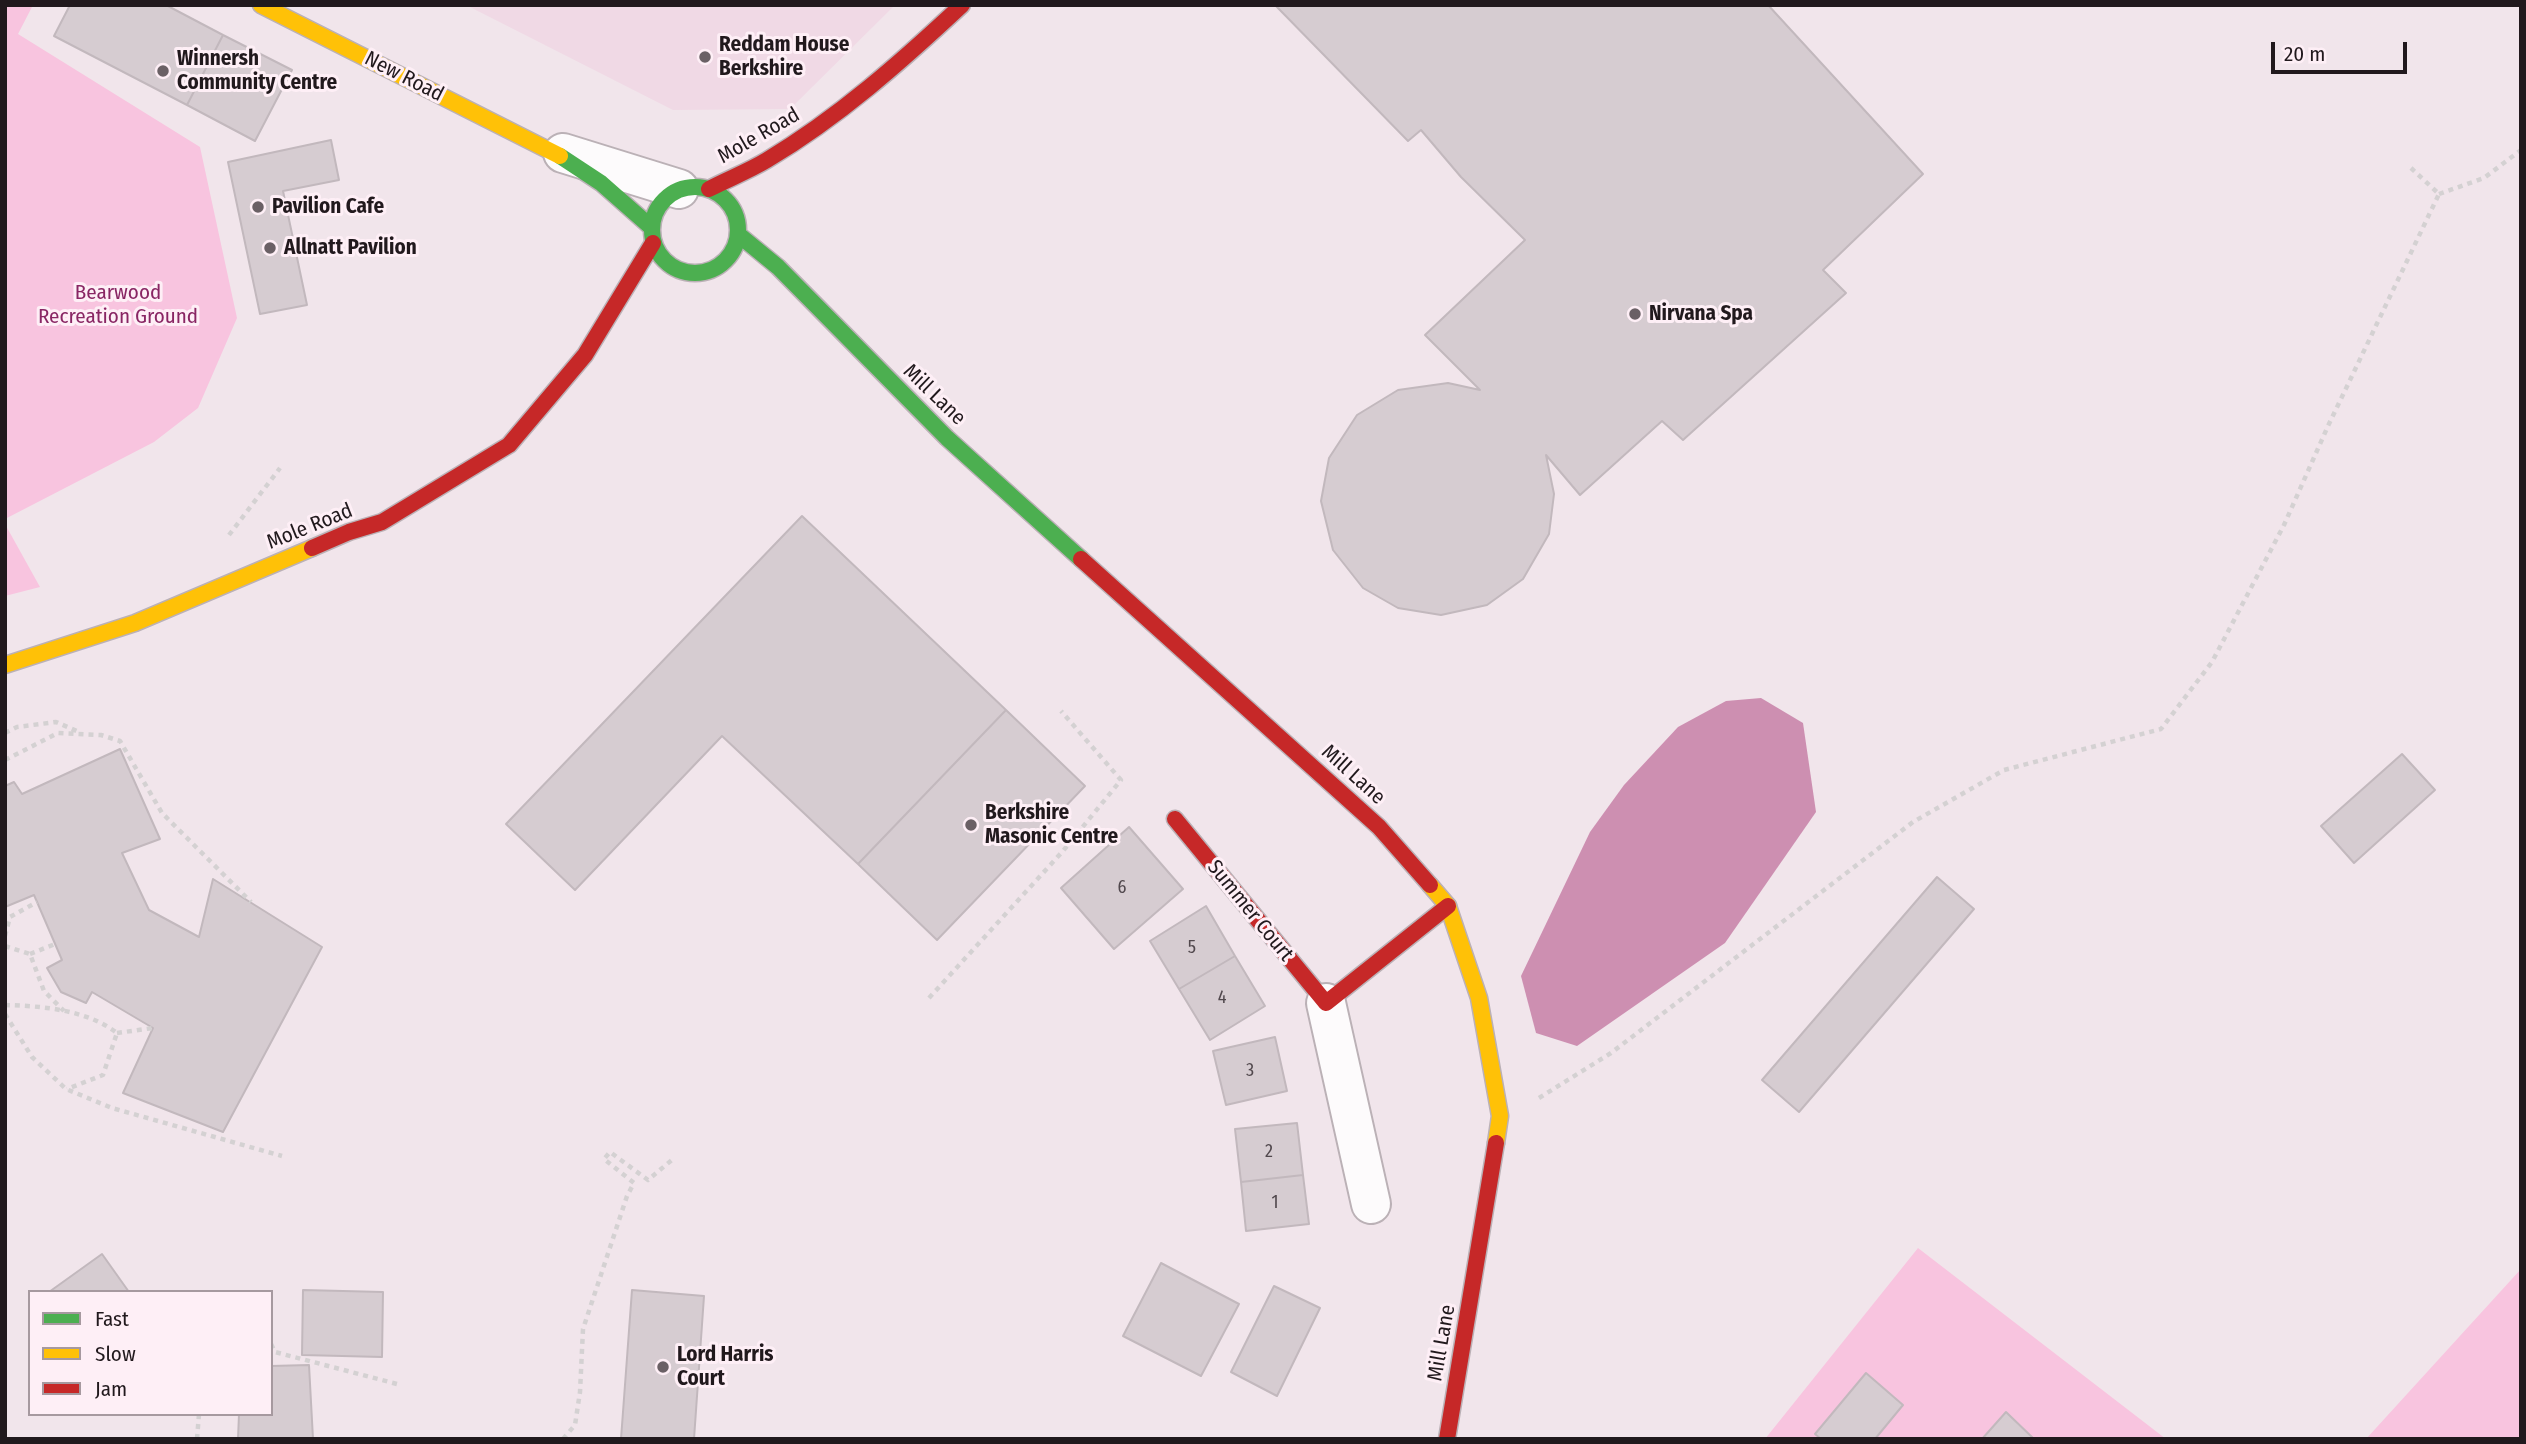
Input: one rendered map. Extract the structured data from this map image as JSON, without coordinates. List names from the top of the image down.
{
  "streets": {
    "street": [
      "New Road",
      "Mole Road",
      "Mill Lane",
      "Summer Court"
    ]
  },
  "crossings": [
    ["New Road", "Mole Road"],
    ["New Road", "Mill Lane"],
    ["Mole Road", "Mill Lane"]
  ],
  "parks": ["Bearwood Recreation Ground"],
  "places": [
    "Reddam House Berkshire",
    "Winnersh Community Centre",
    "Pavilion Cafe",
    "Allnatt Pavilion",
    "Nirvana Spa",
    "Berkshire Masonic Centre",
    "Lord Harris Court"
  ],
  "house_numbers": [
    "6",
    "5",
    "4",
    "3",
    "2",
    "1"
  ],
  "legend": ["Fast", "Slow", "Jam"],
  "scale_bar": "20 m"
}
